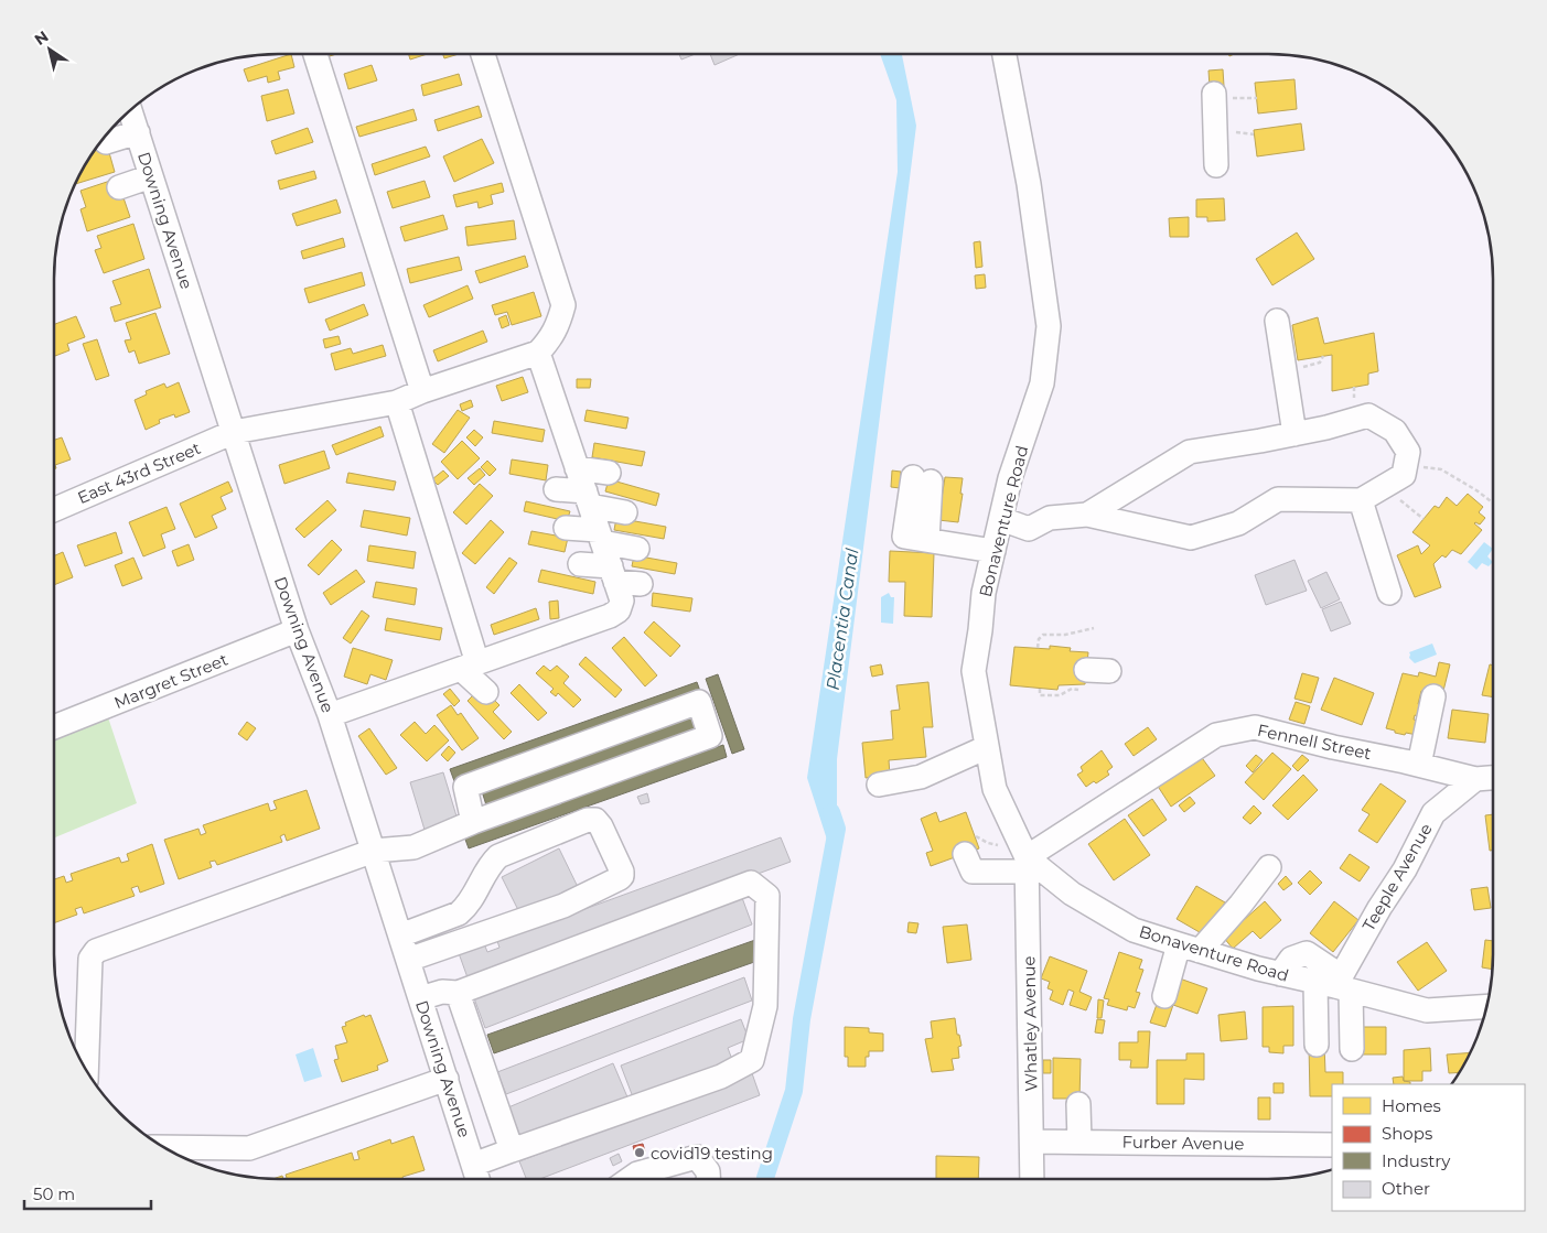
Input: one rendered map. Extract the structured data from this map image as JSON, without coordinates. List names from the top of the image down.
{
  "streets": {
    "street": [
      "Downing Avenue",
      "East 43rd Street",
      "Bonaventure Road",
      "Margret Street",
      "Fennell Street",
      "Teeple Avenue",
      "Whatley Avenue",
      "Furber Avenue"
    ]
  },
  "crossings": [
    ["Downing Avenue", "East 43rd Street"],
    ["Downing Avenue", "Margret Street"],
    ["Bonaventure Road", "Fennell Street"],
    ["Bonaventure Road", "Teeple Avenue"],
    ["Bonaventure Road", "Whatley Avenue"],
    ["Fennell Street", "Teeple Avenue"],
    ["Fennell Street", "Whatley Avenue"],
    ["Whatley Avenue", "Furber Avenue"]
  ],
  "water": ["Placentia Canal"],
  "places": ["covid19 testing"],
  "legend": [
    "Homes",
    "Shops",
    "Industry",
    "Other"
  ],
  "scale_bar": "50 m",
  "north": "top left"
}
